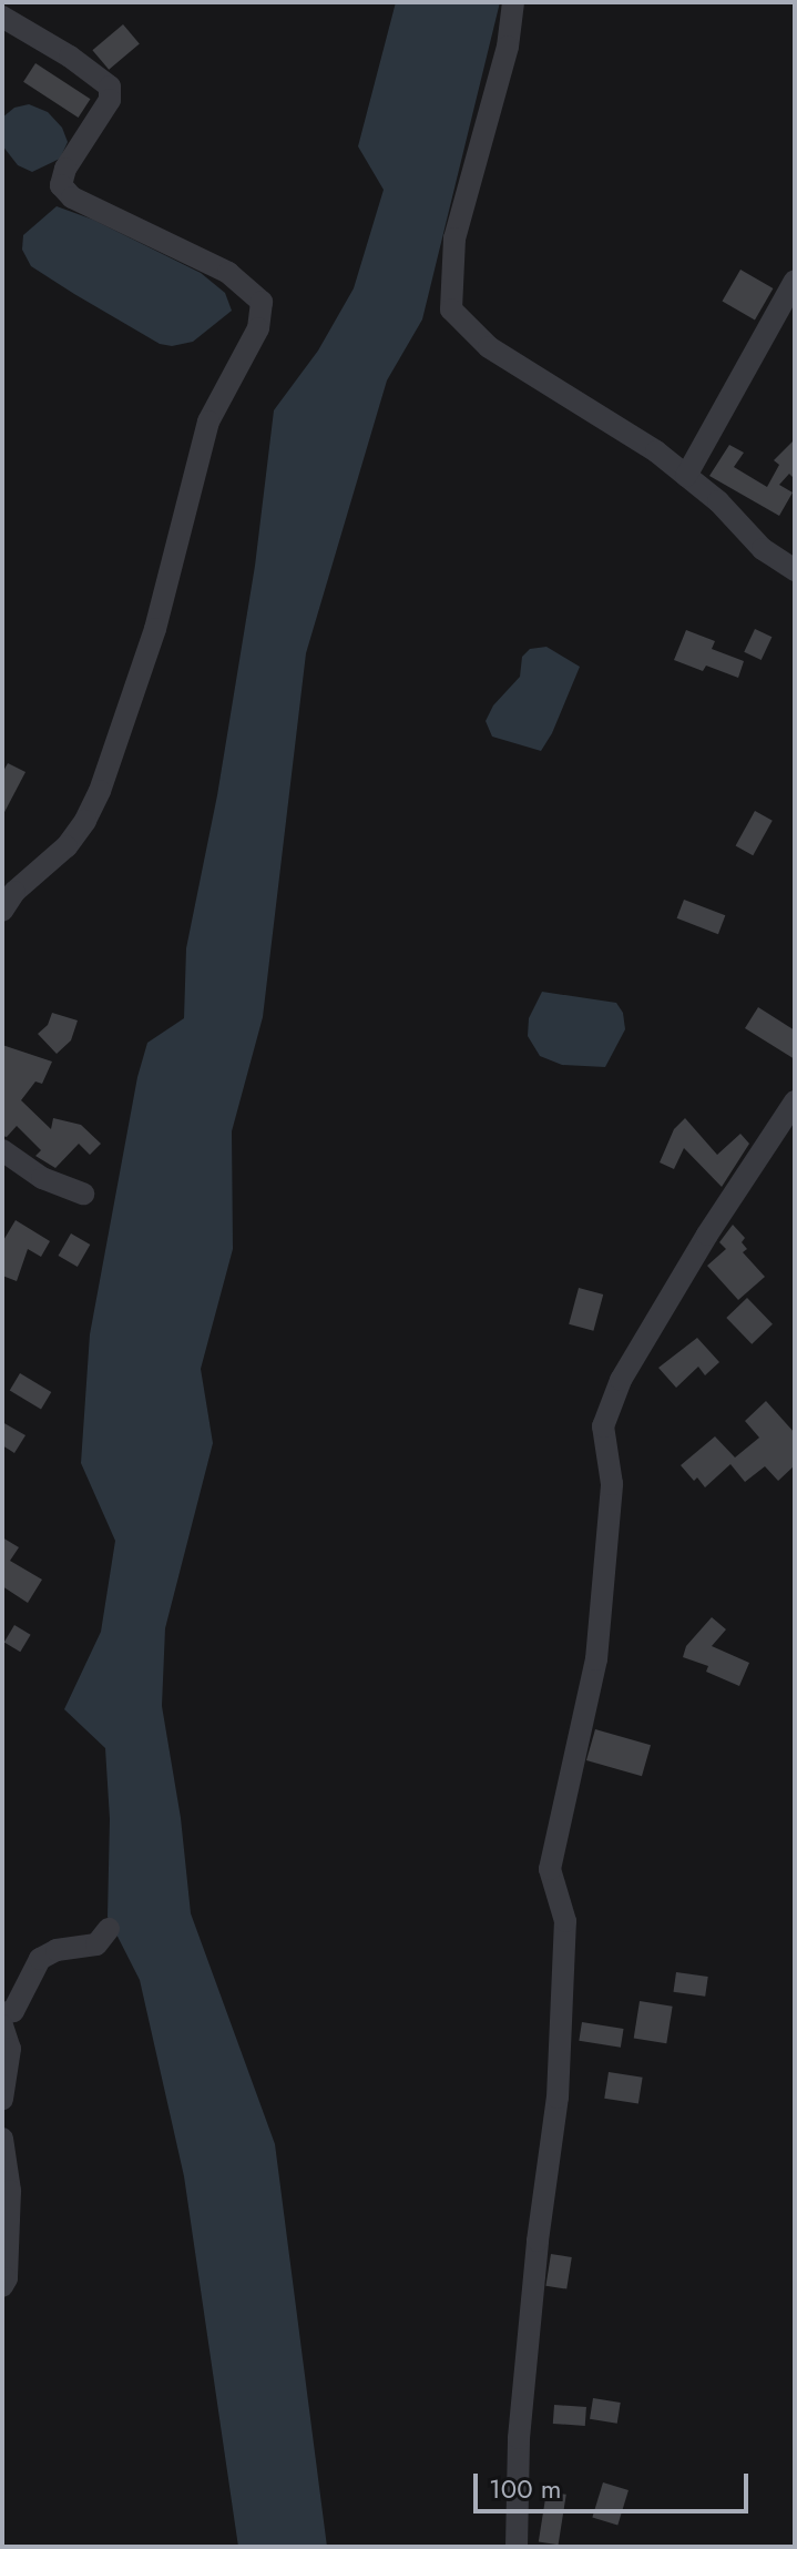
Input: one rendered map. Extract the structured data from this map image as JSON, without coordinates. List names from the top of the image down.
{
  "scale_bar": "100 m"
}
